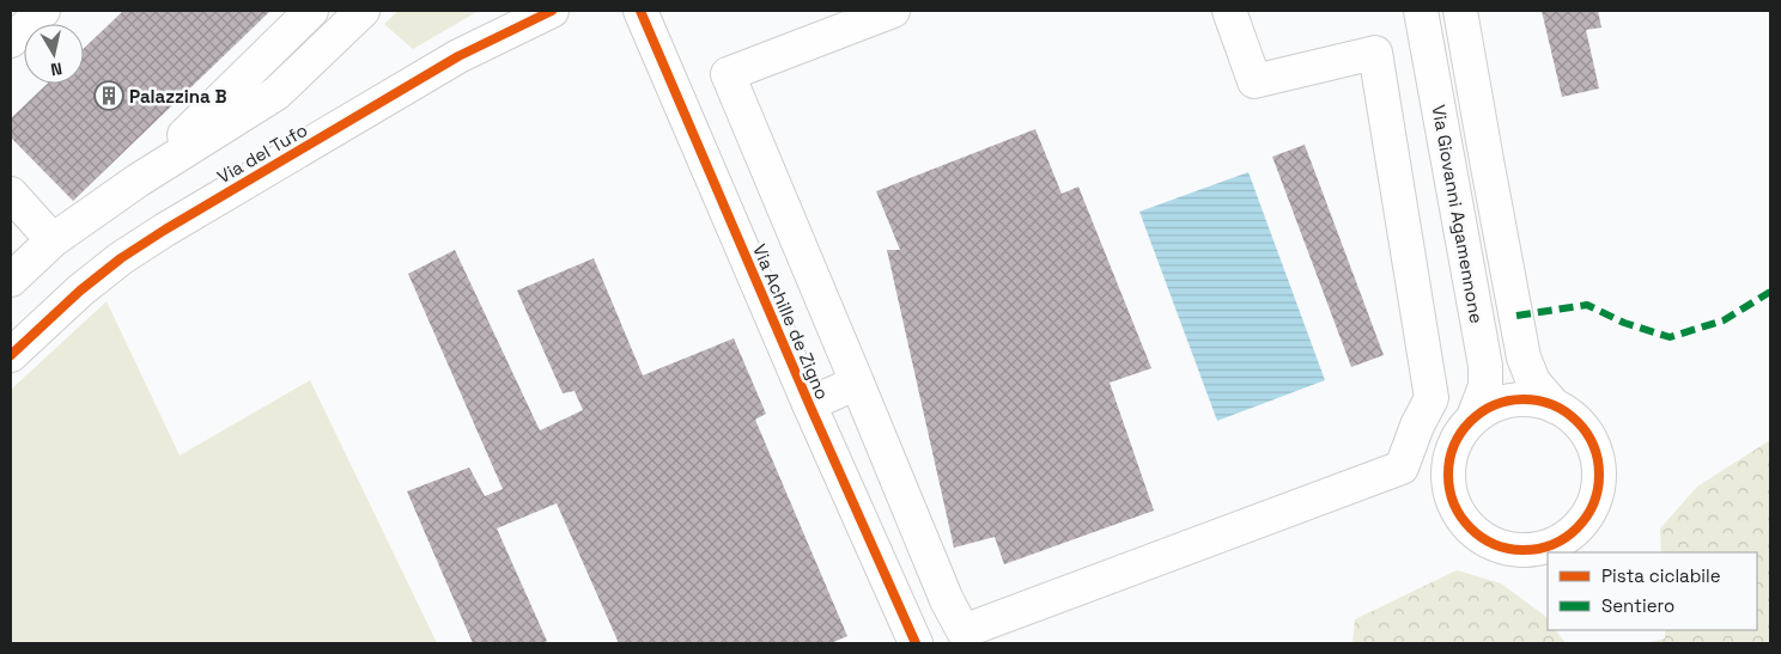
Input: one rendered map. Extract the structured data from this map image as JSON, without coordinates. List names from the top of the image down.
{
  "streets": {
    "street": ["Via del Tufo", "Via Giovanni Agamennone", "Via Achille de Zigno"]
  },
  "places": {
    "building": ["Palazzina B"]
  },
  "legend": ["Pista ciclabile", "Sentiero"],
  "north": "bottom"
}
